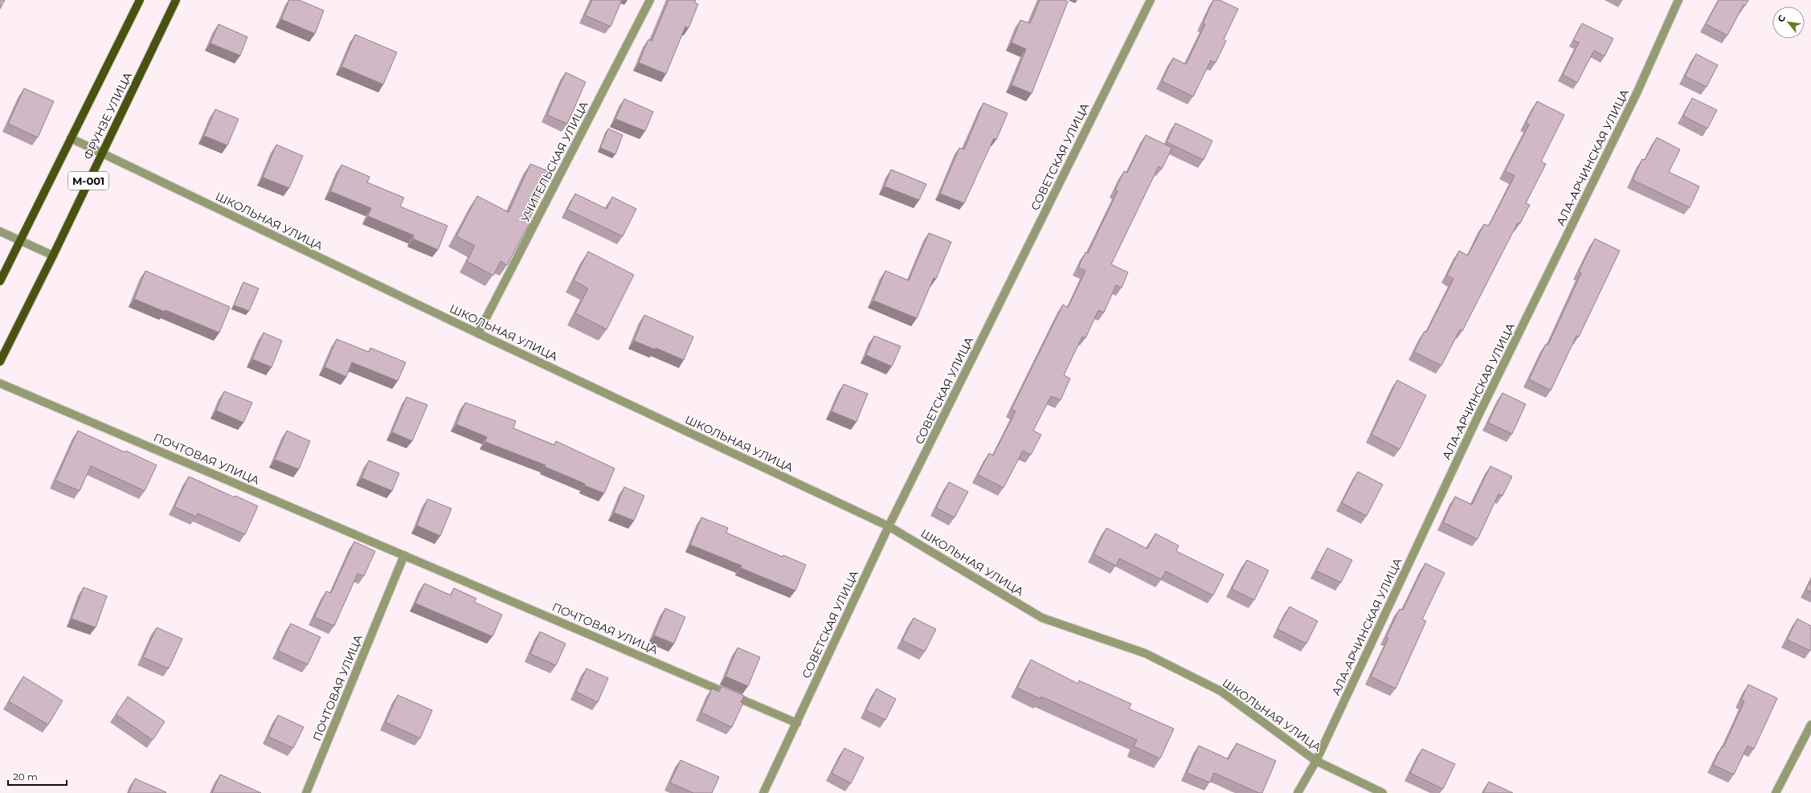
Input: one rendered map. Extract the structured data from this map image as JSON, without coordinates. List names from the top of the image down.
{
  "streets": {
    "main road": ["ФРУНЗЕ УЛИЦА", "M-001"],
    "street": [
      "СОВЕТСКАЯ УЛИЦА",
      "АЛА-АРЧИНСКАЯ УЛИЦА",
      "УЧИТЕЛЬСКАЯ УЛИЦА",
      "ШКОЛЬНАЯ УЛИЦА",
      "ПОЧТОВАЯ УЛИЦА"
    ]
  },
  "crossings": [
    ["ФРУНЗЕ УЛИЦА", "ШКОЛЬНАЯ УЛИЦА"],
    ["СОВЕТСКАЯ УЛИЦА", "ШКОЛЬНАЯ УЛИЦА"],
    ["СОВЕТСКАЯ УЛИЦА", "ПОЧТОВАЯ УЛИЦА"],
    ["АЛА-АРЧИНСКАЯ УЛИЦА", "ШКОЛЬНАЯ УЛИЦА"],
    ["УЧИТЕЛЬСКАЯ УЛИЦА", "ШКОЛЬНАЯ УЛИЦА"]
  ],
  "scale_bar": "20 m",
  "north": "top left"
}
